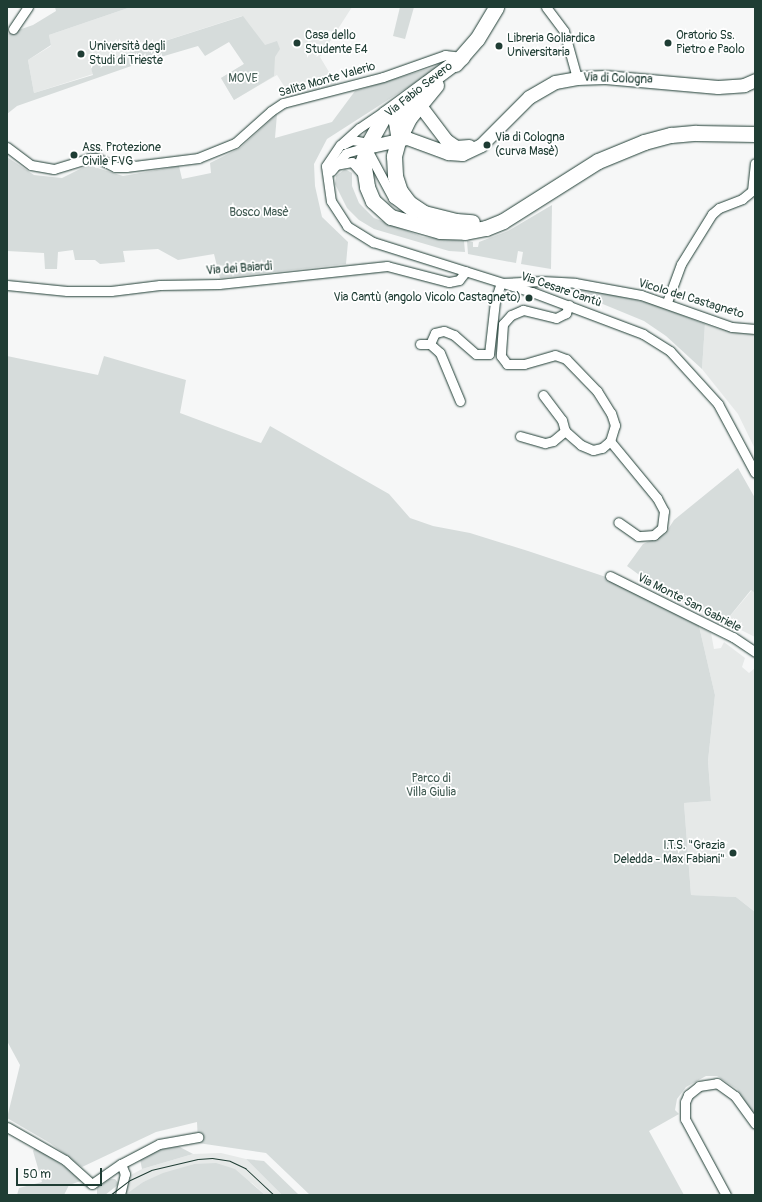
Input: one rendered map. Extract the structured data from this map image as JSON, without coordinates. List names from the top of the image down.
{
  "streets": {
    "main road": ["Via di Cologna", "Via Fabio Severo"],
    "street": [
      "Salita Monte Valerio",
      "Via dei Baiardi",
      "Via Cesare Cantù",
      "Vicolo del Castagneto",
      "Via Monte San Gabriele"
    ]
  },
  "crossings": [
    ["Via di Cologna", "Via Fabio Severo"],
    ["Salita Monte Valerio", "Via Fabio Severo"],
    ["Via Fabio Severo", "Via Cesare Cantù"],
    ["Via dei Baiardi", "Via Cesare Cantù"],
    ["Via Cesare Cantù", "Vicolo del Castagneto"]
  ],
  "parks": ["MOVE", "Bosco Masè", "Parco di Villa Giulia"],
  "places": [
    "Casa dello Studente E4",
    "Oratorio Ss. Pietro e Paolo",
    "Libreria Goliardica Universitaria",
    "Università degli Studi di Trieste",
    "Via di Cologna (curva Masè)",
    "Ass. Protezione Civile FVG",
    "Via Cantù (angolo Vicolo Castagneto)",
    "I.T.S. \"Grazia Deledda - Max Fabiani\""
  ],
  "scale_bar": "50 m"
}
